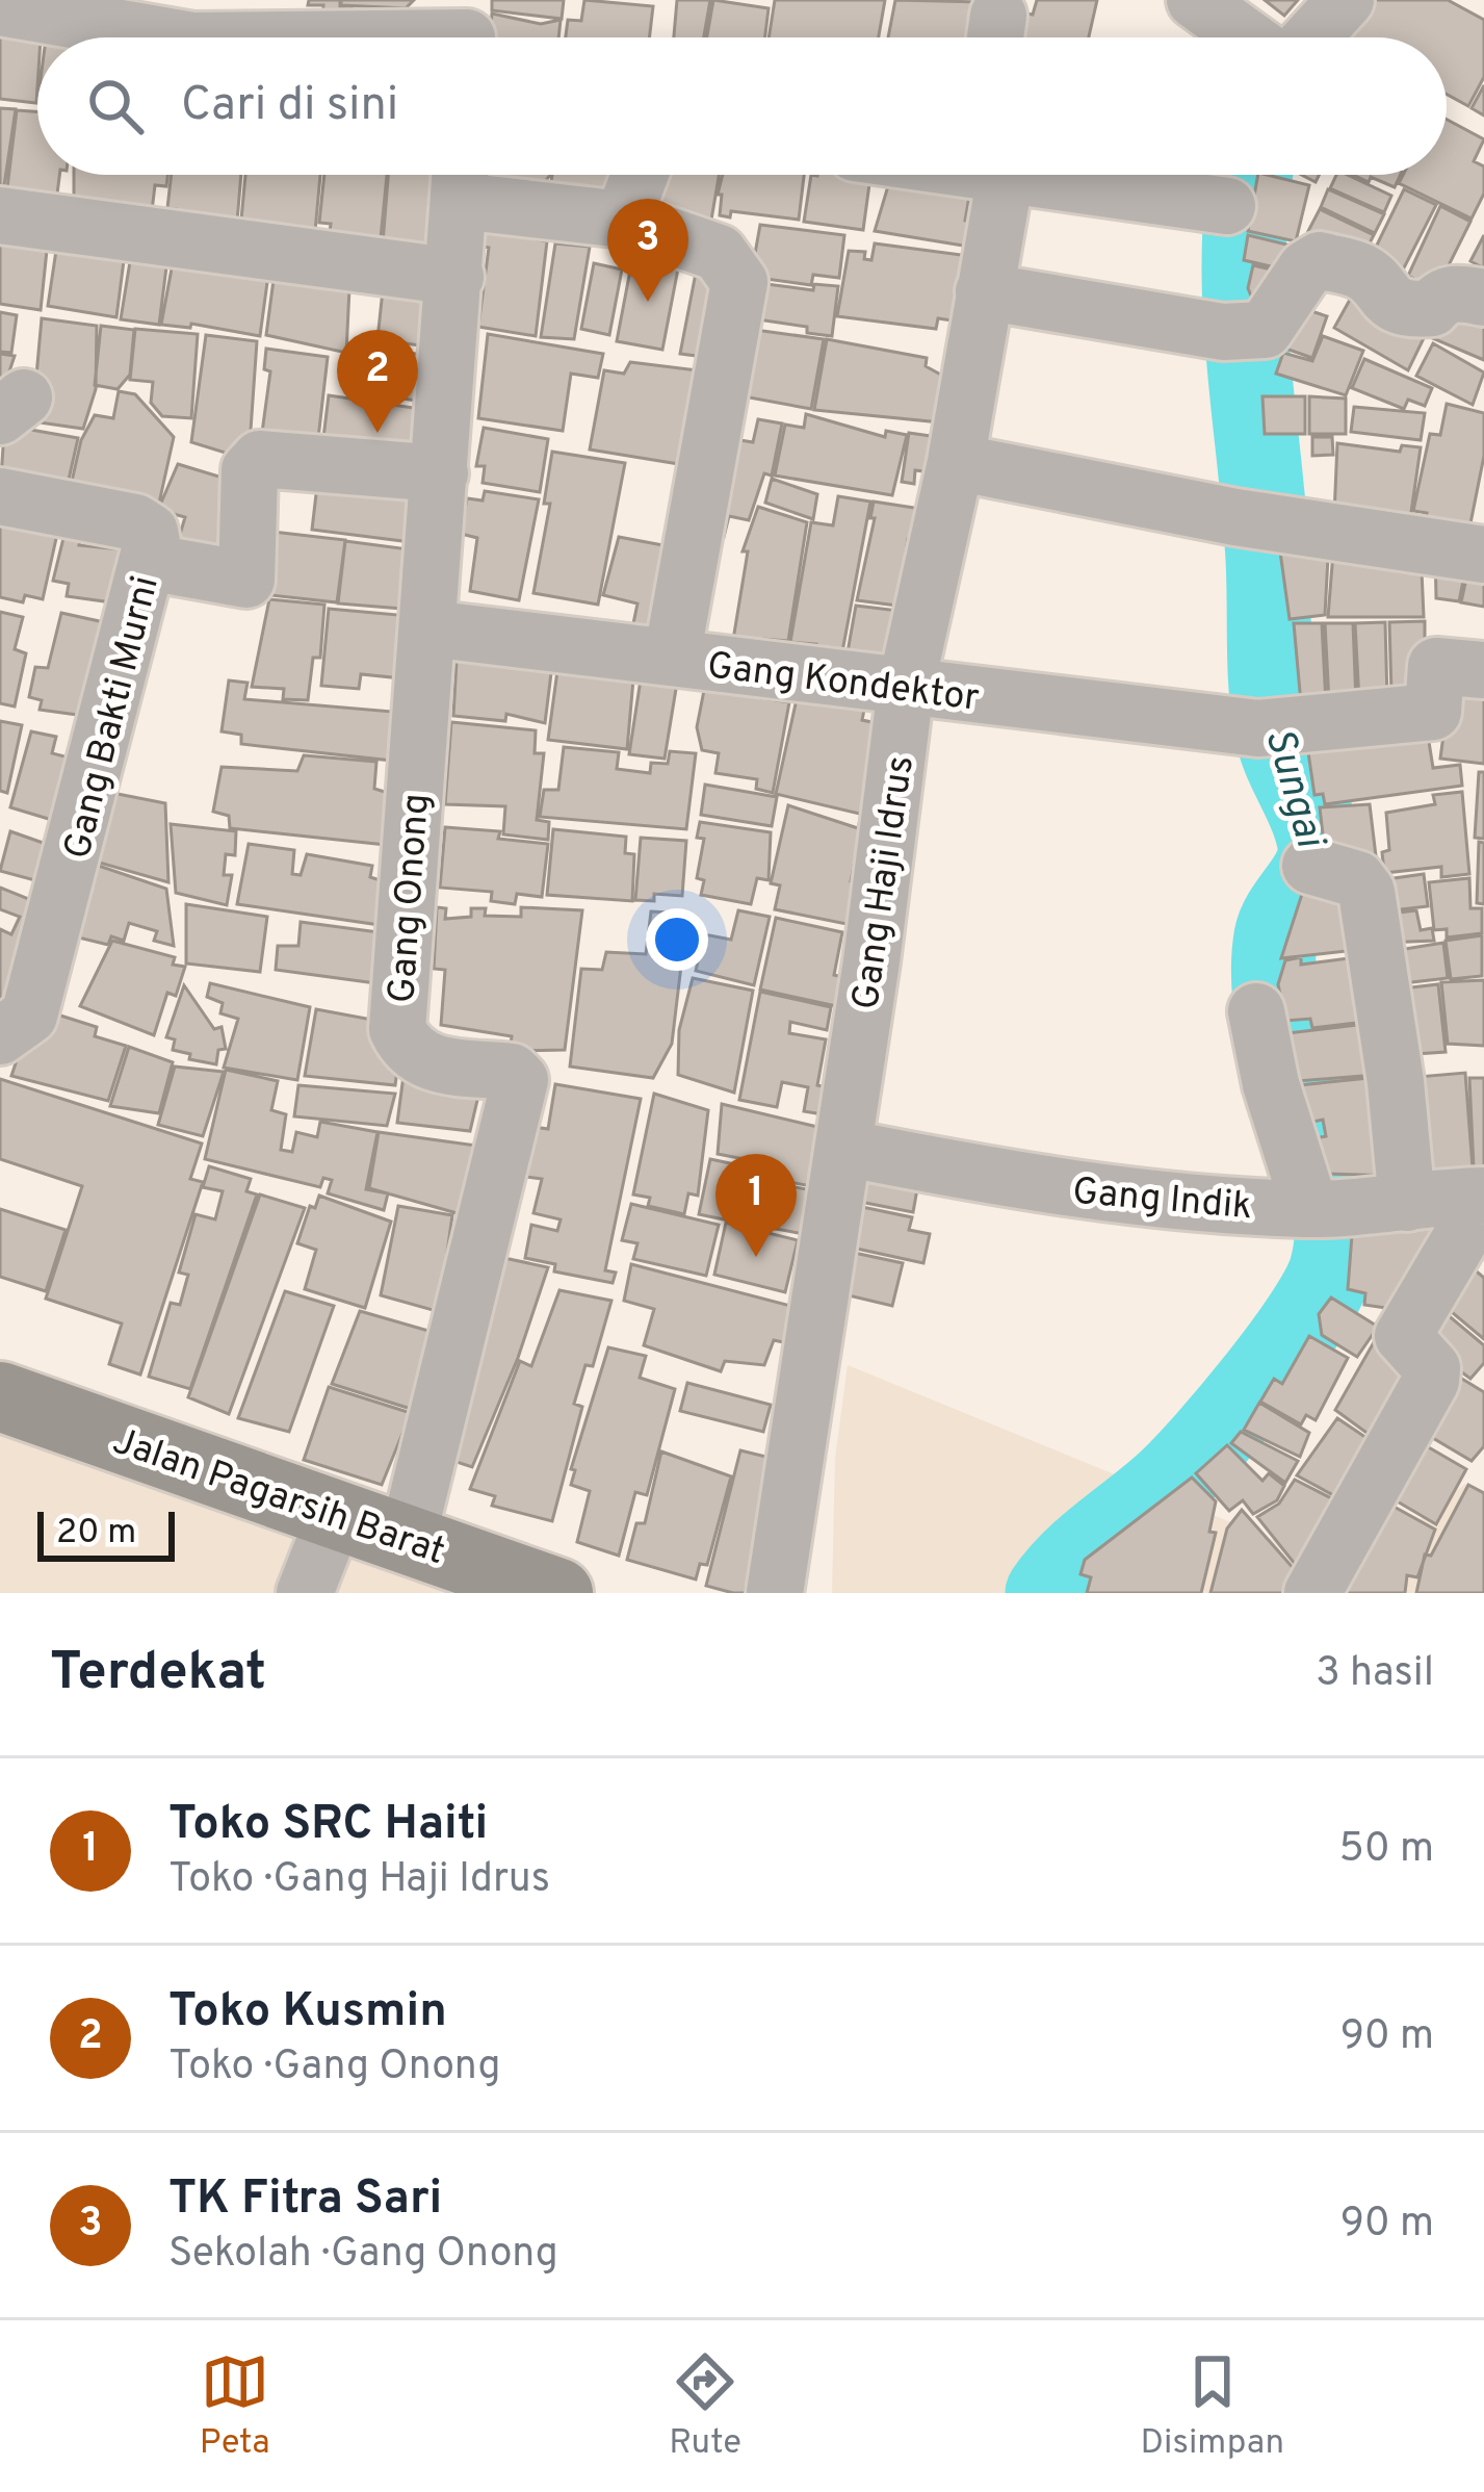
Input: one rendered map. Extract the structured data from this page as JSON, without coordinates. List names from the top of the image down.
{
  "streets": {
    "street": [
      "Gang Kondektor",
      "Gang Bakti Murni",
      "Gang Haji Idrus",
      "Gang Onong",
      "Gang Indik",
      "Jalan Pagarsih Barat"
    ]
  },
  "crossings": [
    ["Gang Kondektor", "Gang Haji Idrus"],
    ["Gang Kondektor", "Gang Onong"],
    ["Gang Haji Idrus", "Gang Indik"],
    ["Gang Onong", "Jalan Pagarsih Barat"]
  ],
  "water": ["Sungai"],
  "scale_bar": "20 m",
  "page": {
    "search": "Cari di sini",
    "pins": ["3", "2", "1"],
    "scale": "20 m",
    "heading": ["Terdekat", "3 hasil"],
    "list": [
      {
        "mark": "1",
        "name": "Toko SRC Haiti",
        "note": "Toko · Gang Haji Idrus",
        "value": "50 m"
      },
      {
        "mark": "2",
        "name": "Toko Kusmin",
        "note": "Toko · Gang Onong",
        "value": "90 m"
      },
      {
        "mark": "3",
        "name": "TK Fitra Sari",
        "note": "Sekolah · Gang Onong",
        "value": "90 m"
      }
    ],
    "nav": ["Peta", "Rute", "Disimpan"]
  }
}
